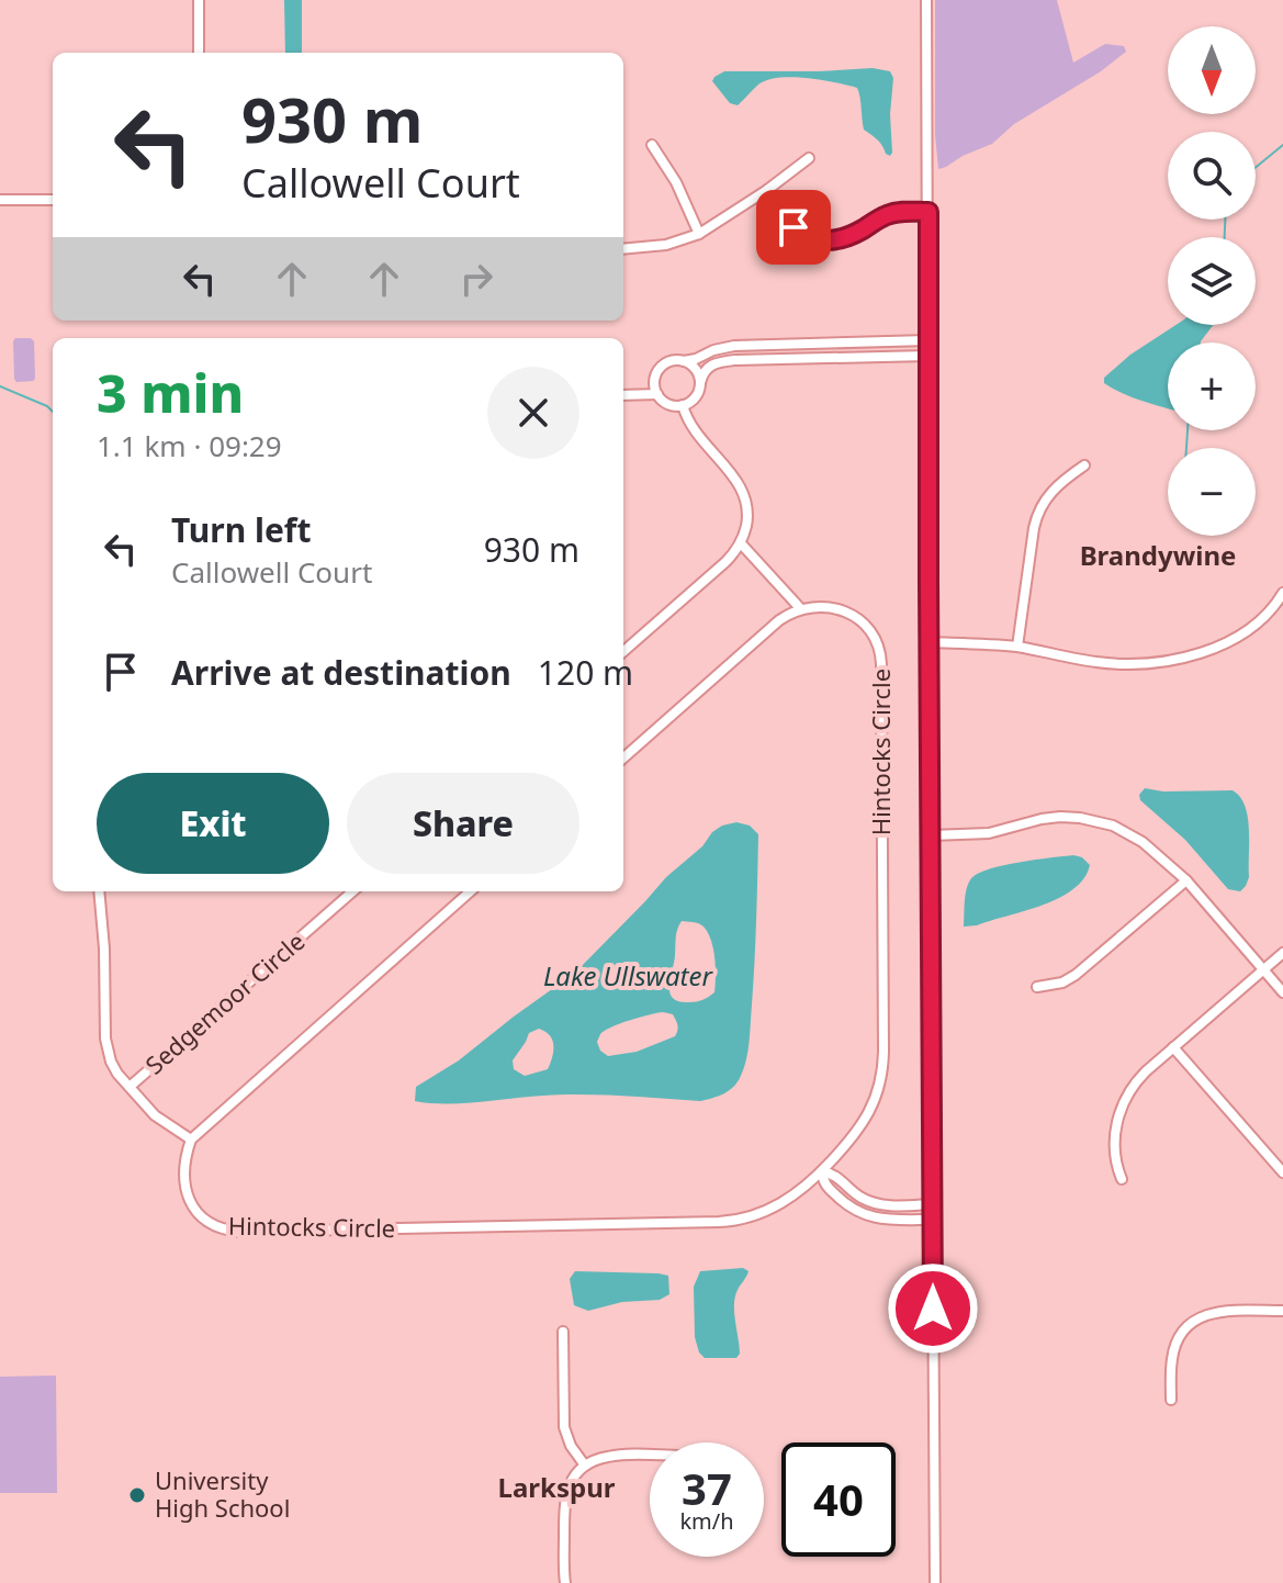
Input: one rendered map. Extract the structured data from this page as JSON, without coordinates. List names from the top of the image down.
{
  "streets": {
    "street": ["Hintocks Circle", "Sedgemoor Circle"]
  },
  "districts": ["Brandywine", "Larkspur"],
  "water": ["Lake Ullswater"],
  "places": ["University High School"],
  "north": "bottom",
  "page": {
    "map_buttons": ["+", "−"],
    "turn": ["930 m", "Callowell Court"],
    "heading": ["3 min", "1.1 km · 09:29"],
    "list": [
      {
        "name": "Turn left",
        "note": "Callowell Court",
        "value": "930 m"
      },
      {
        "name": "Arrive at destination",
        "value": "120 m"
      }
    ],
    "buttons": ["Exit", "Share"],
    "speed": "37 km/h",
    "limit": "40"
  }
}
